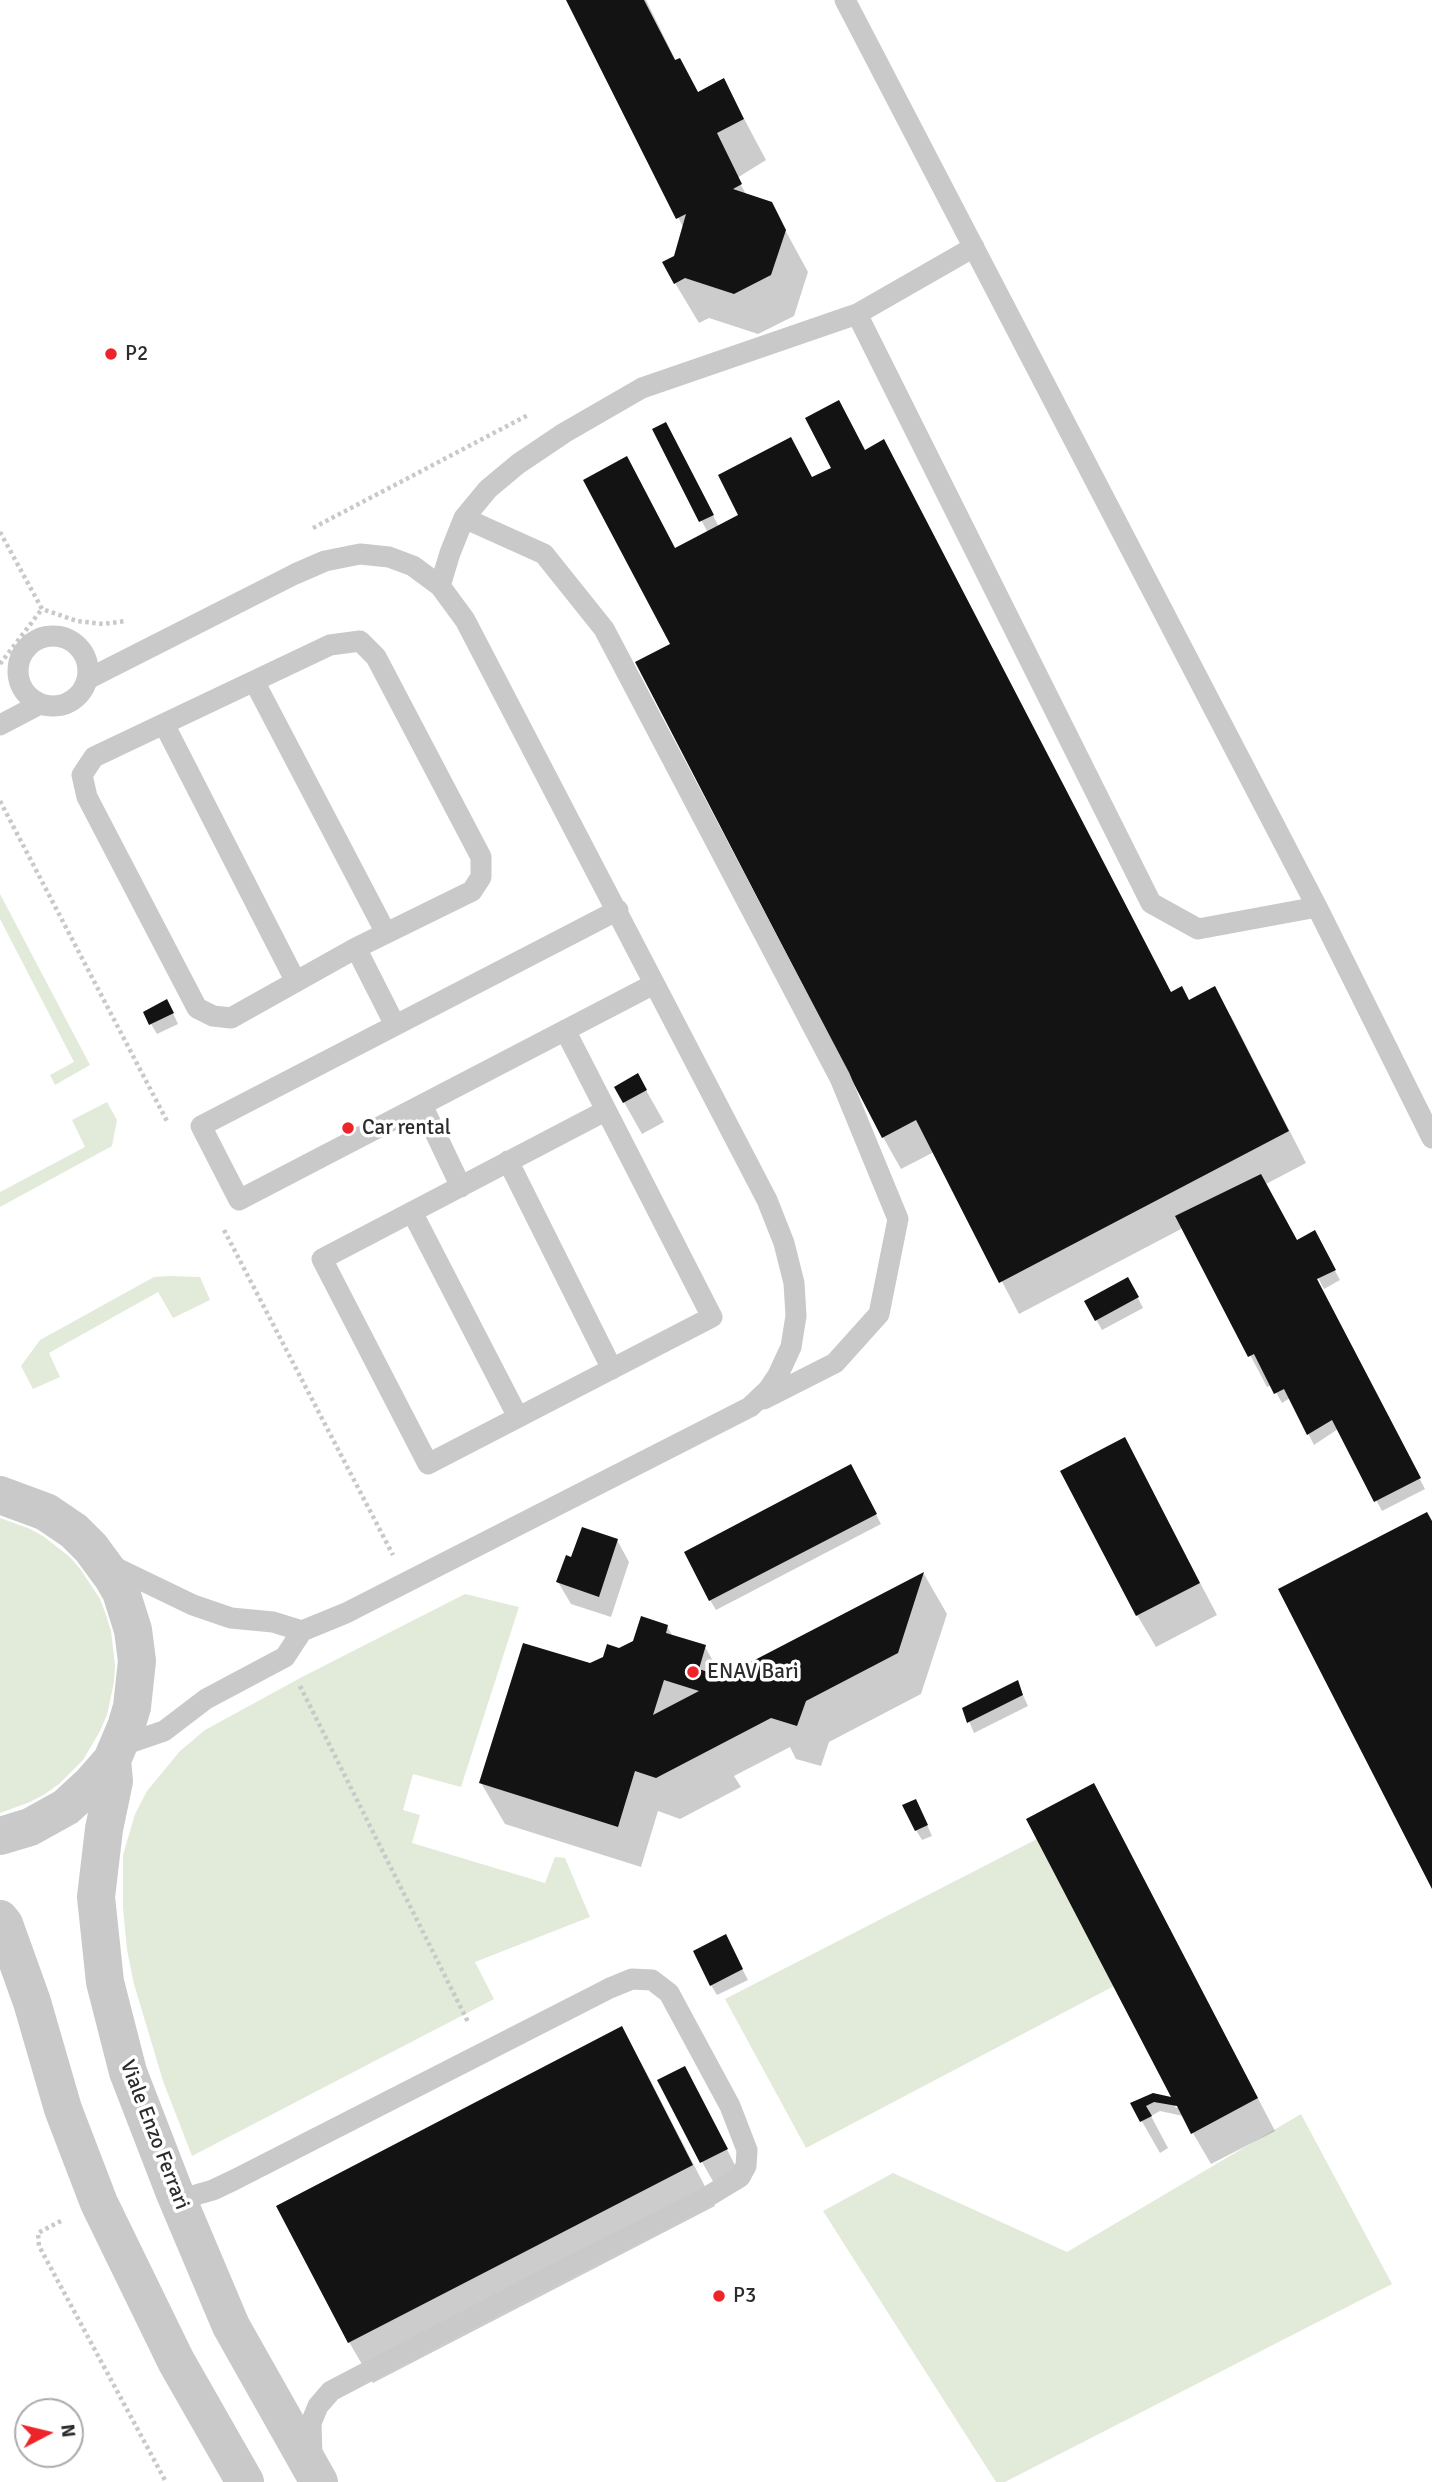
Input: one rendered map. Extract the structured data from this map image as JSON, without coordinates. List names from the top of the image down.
{
  "streets": {
    "street": ["Viale Enzo Ferrari"]
  },
  "places": [
    "P2",
    "Car rental",
    "ENAV Bari",
    "P3"
  ],
  "north": "right"
}
